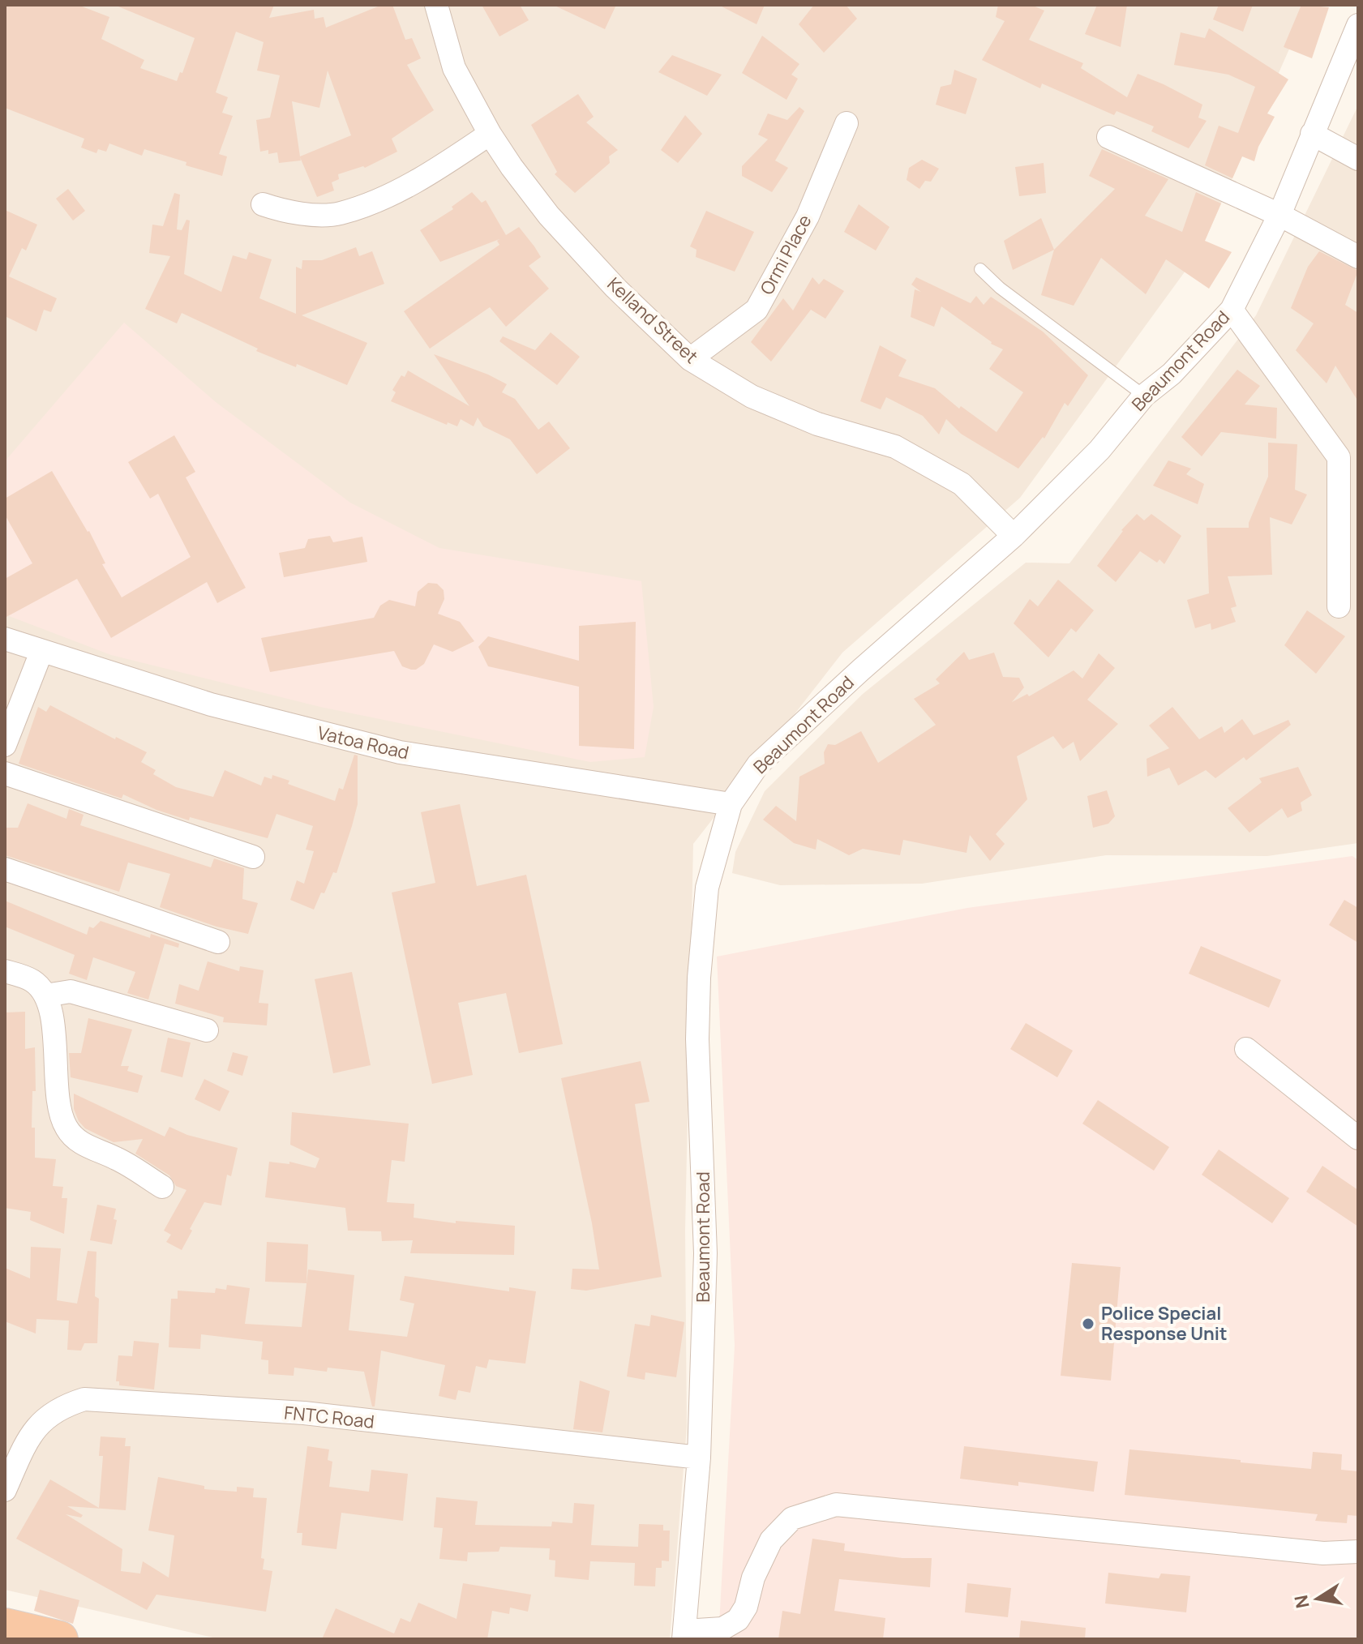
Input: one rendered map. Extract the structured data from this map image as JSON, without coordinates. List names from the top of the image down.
{
  "streets": {
    "street": [
      "Ormi Place",
      "Kelland Street",
      "Beaumont Road",
      "Vatoa Road",
      "FNTC Road"
    ]
  },
  "crossings": [
    ["Ormi Place", "Kelland Street"],
    ["Kelland Street", "Beaumont Road"],
    ["Beaumont Road", "Vatoa Road"],
    ["Beaumont Road", "FNTC Road"]
  ],
  "places": ["Police Special Response Unit"],
  "north": "left"
}
